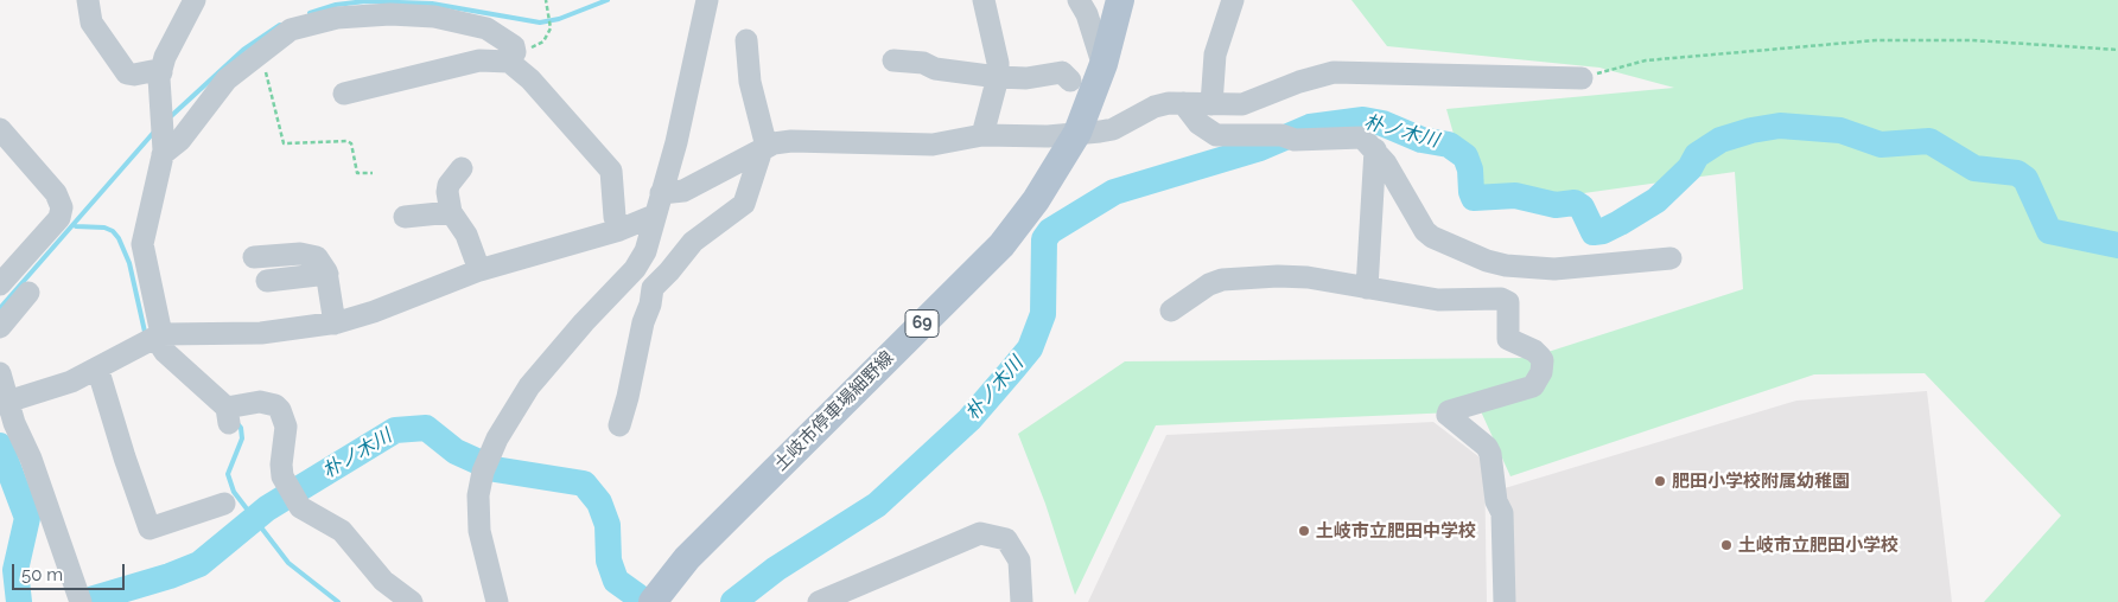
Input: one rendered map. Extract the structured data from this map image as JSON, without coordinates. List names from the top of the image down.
{
  "streets": {
    "main road": ["69", "土岐市停車場細野線"]
  },
  "water": ["朴ノ木川"],
  "places": ["肥田小学校附属幼稚園", "土岐市立肥田中学校", "土岐市立肥田小学校"],
  "scale_bar": "50 m"
}
